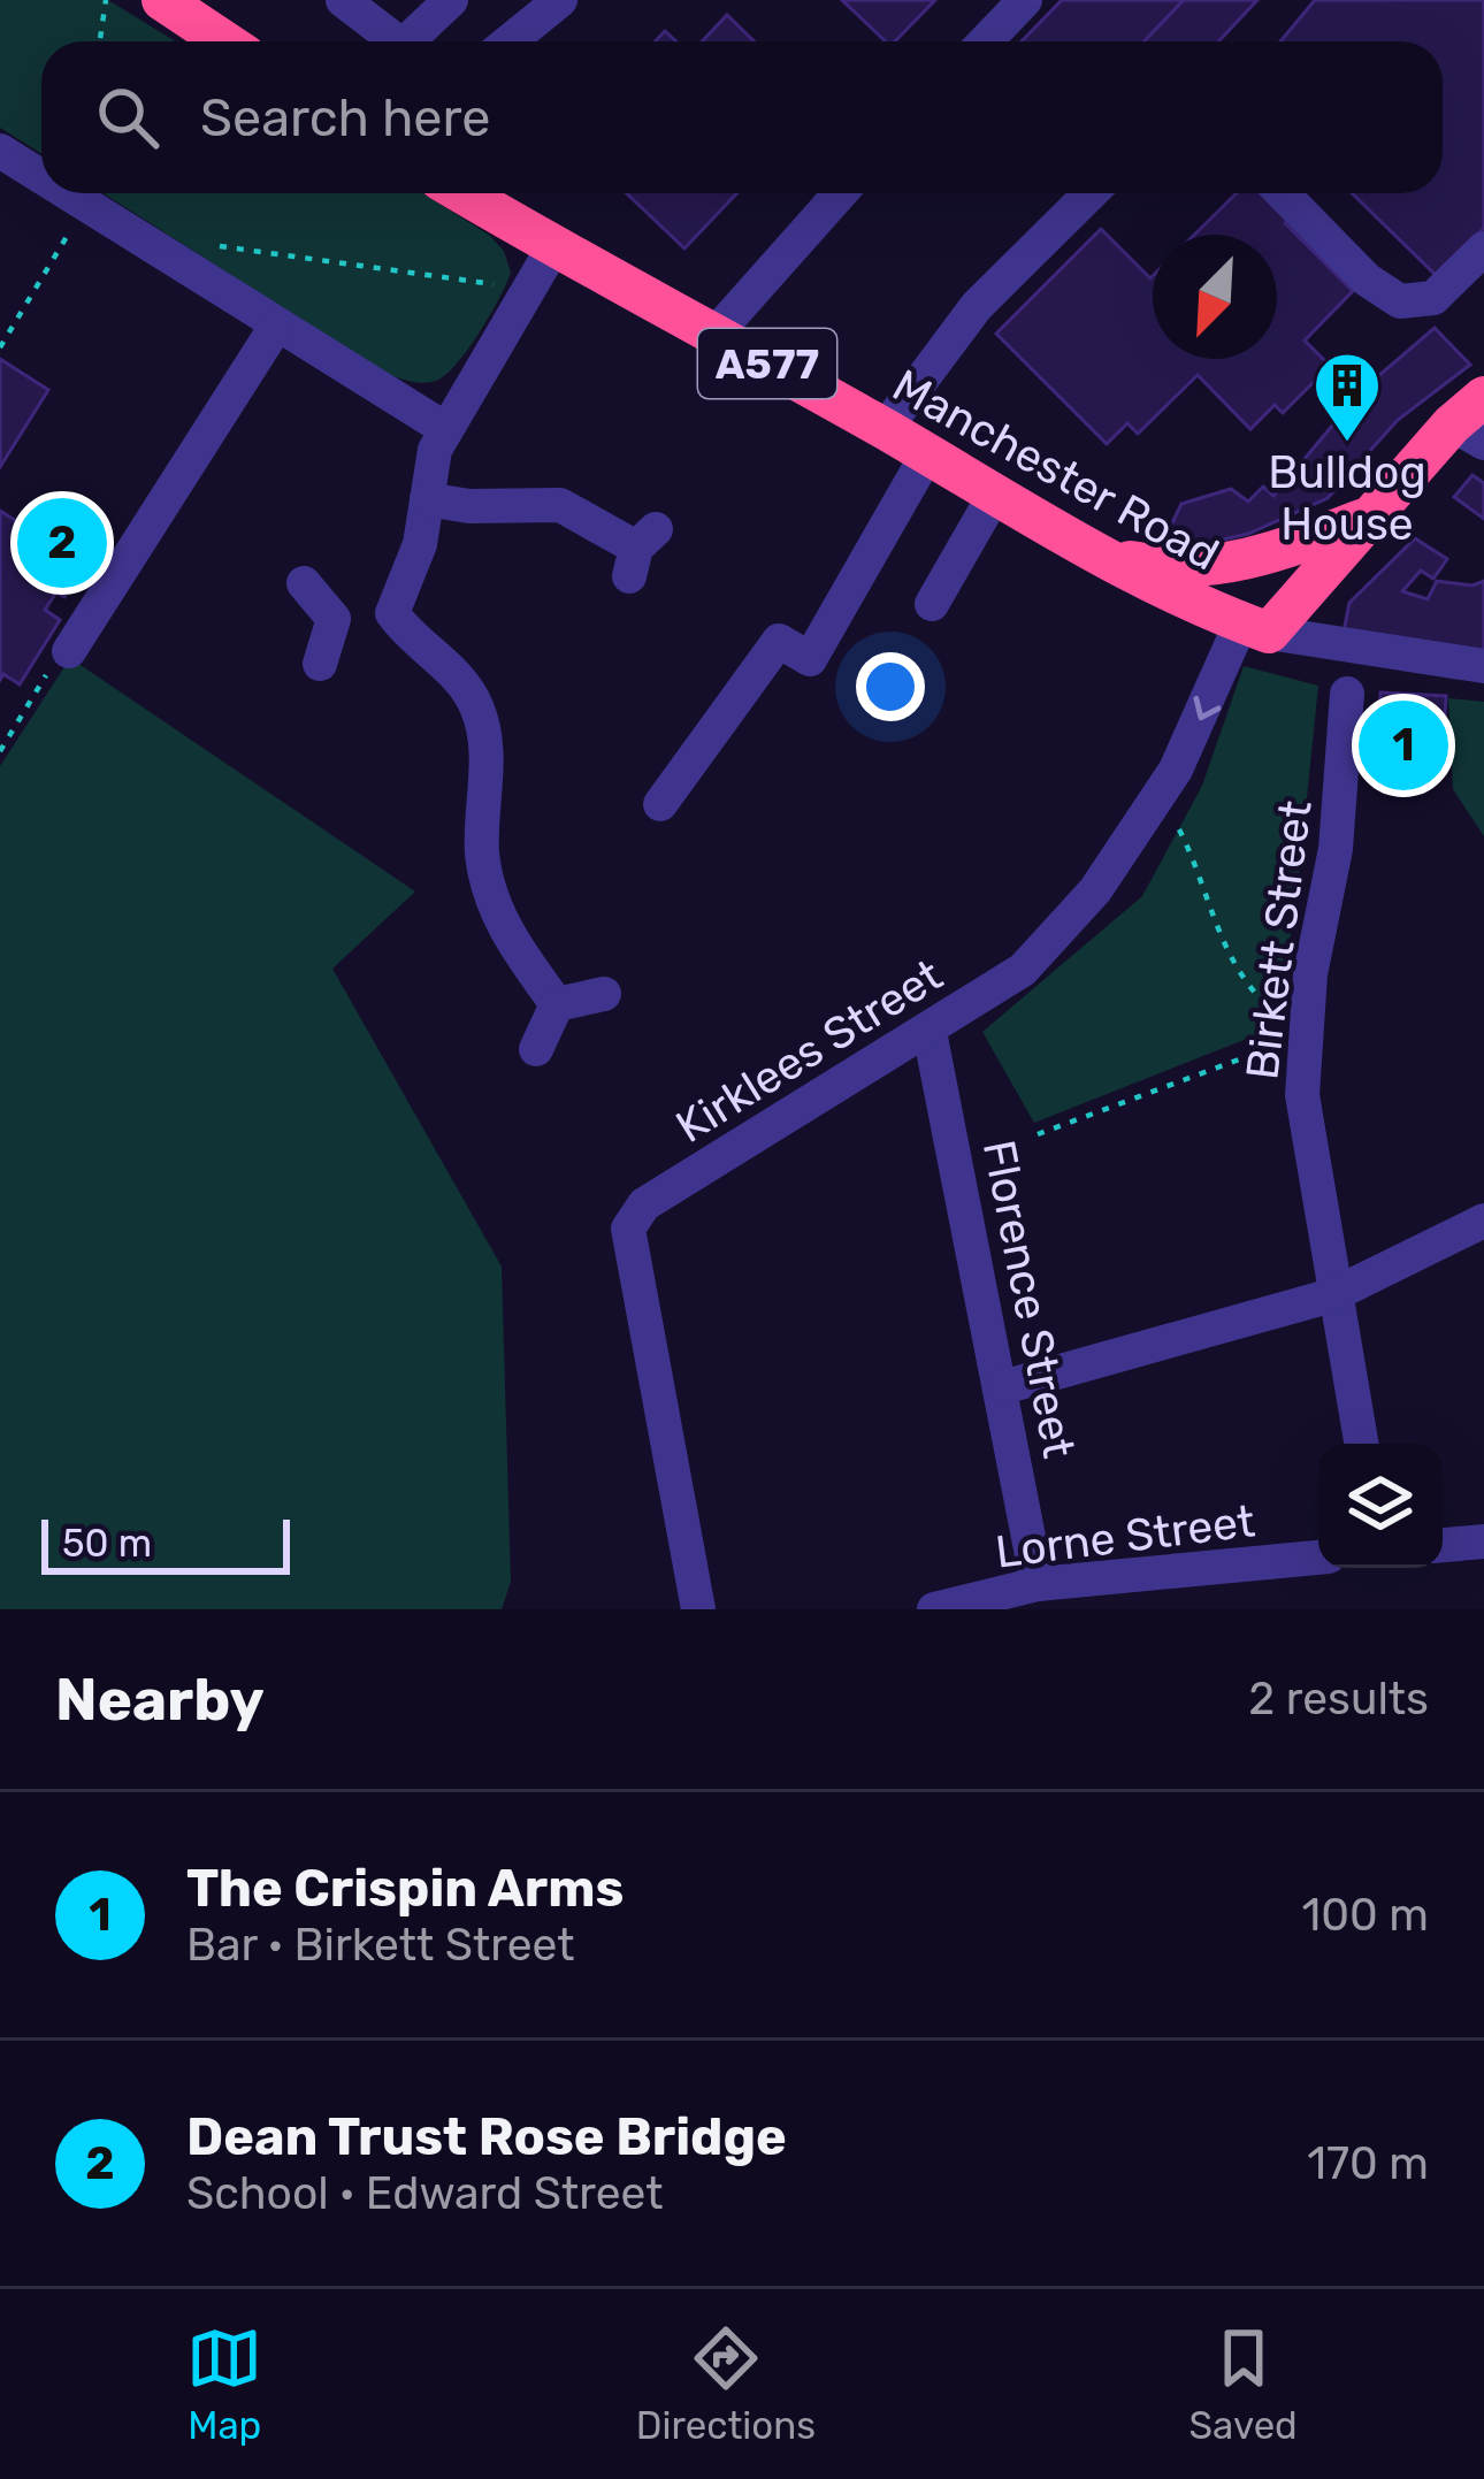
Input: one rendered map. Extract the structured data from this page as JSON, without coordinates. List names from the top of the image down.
{
  "streets": {
    "highway": ["A577", "Manchester Road"],
    "street": [
      "Birkett Street",
      "Kirklees Street",
      "Florence Street",
      "Lorne Street"
    ]
  },
  "crossings": [
    ["Manchester Road", "Kirklees Street"],
    ["Kirklees Street", "Florence Street"],
    ["Florence Street", "Lorne Street"]
  ],
  "places": {
    "building": ["Bulldog House"]
  },
  "scale_bar": "50 m",
  "north": "bottom left",
  "page": {
    "search": "Search here",
    "pins": ["2", "1"],
    "scale": "50 m",
    "heading": ["Nearby", "2 results"],
    "list": [
      {
        "mark": "1",
        "name": "The Crispin Arms",
        "note": "Bar · Birkett Street",
        "value": "100 m"
      },
      {
        "mark": "2",
        "name": "Dean Trust Rose Bridge",
        "note": "School · Edward Street",
        "value": "170 m"
      }
    ],
    "nav": ["Map", "Directions", "Saved"]
  }
}
